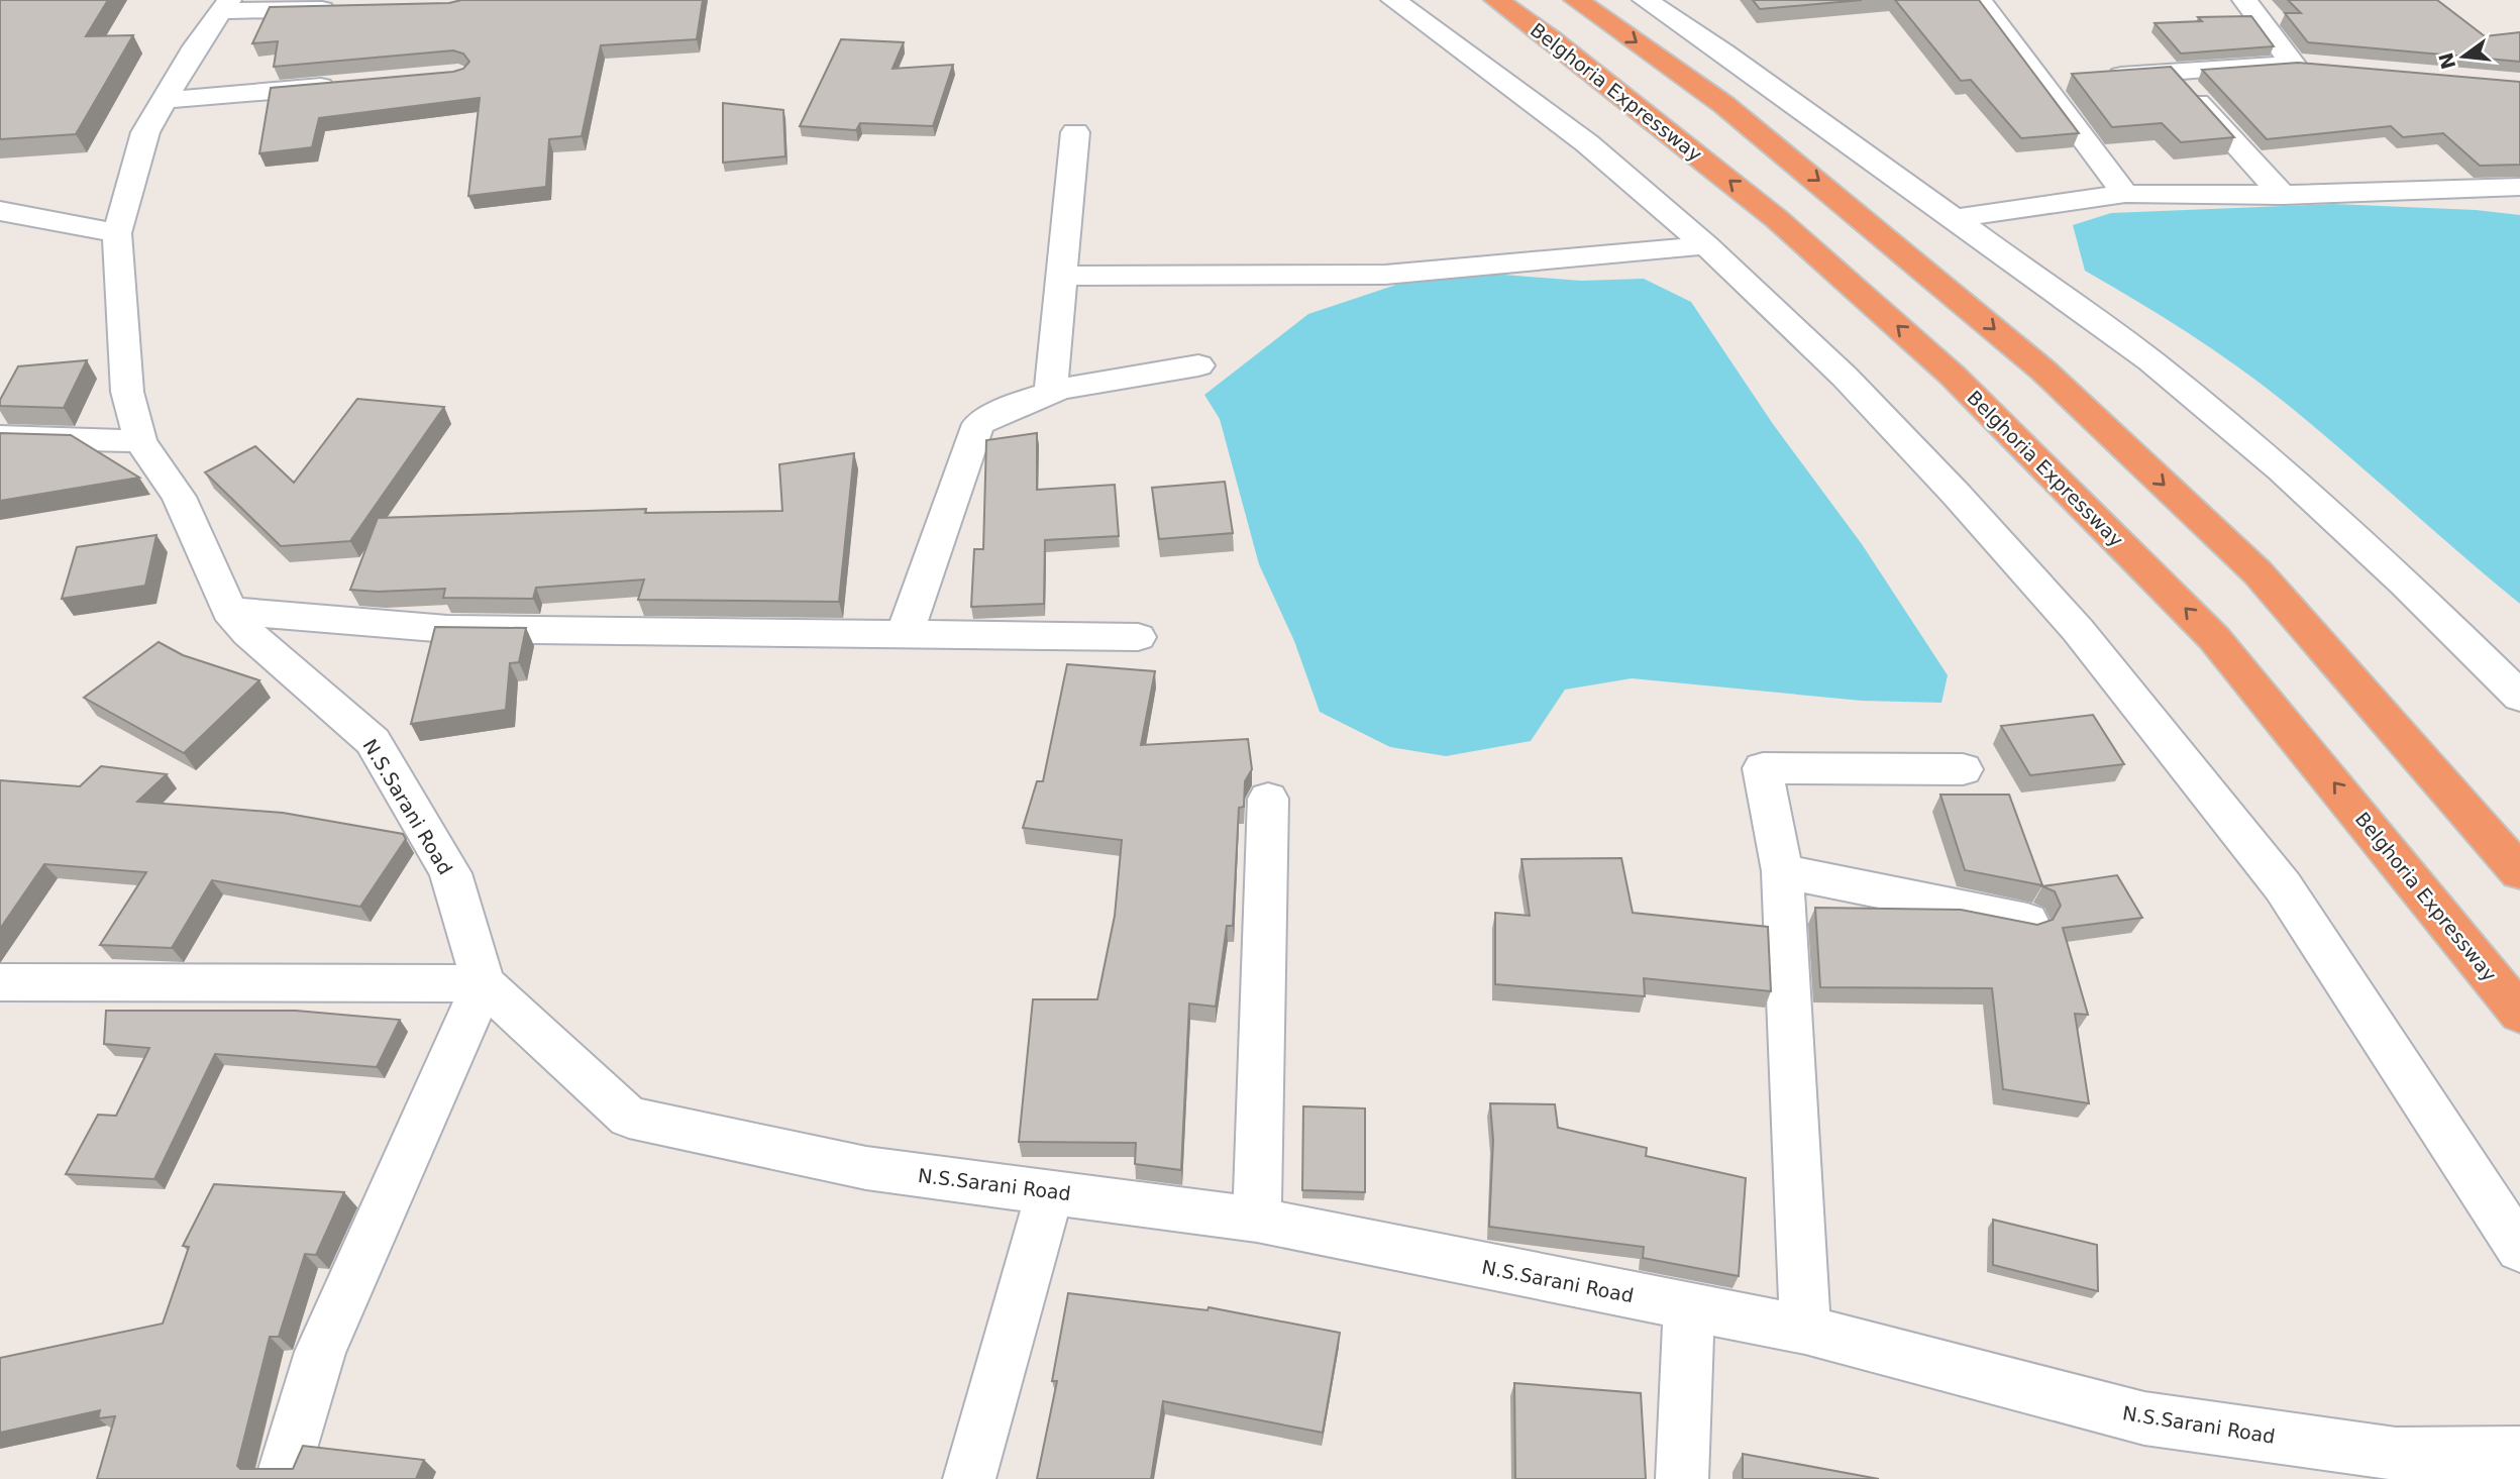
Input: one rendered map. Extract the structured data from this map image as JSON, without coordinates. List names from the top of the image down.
{
  "streets": {
    "highway": ["Belghoria Expressway"],
    "street": ["N.S.Sarani Road"]
  },
  "north": "left"
}
